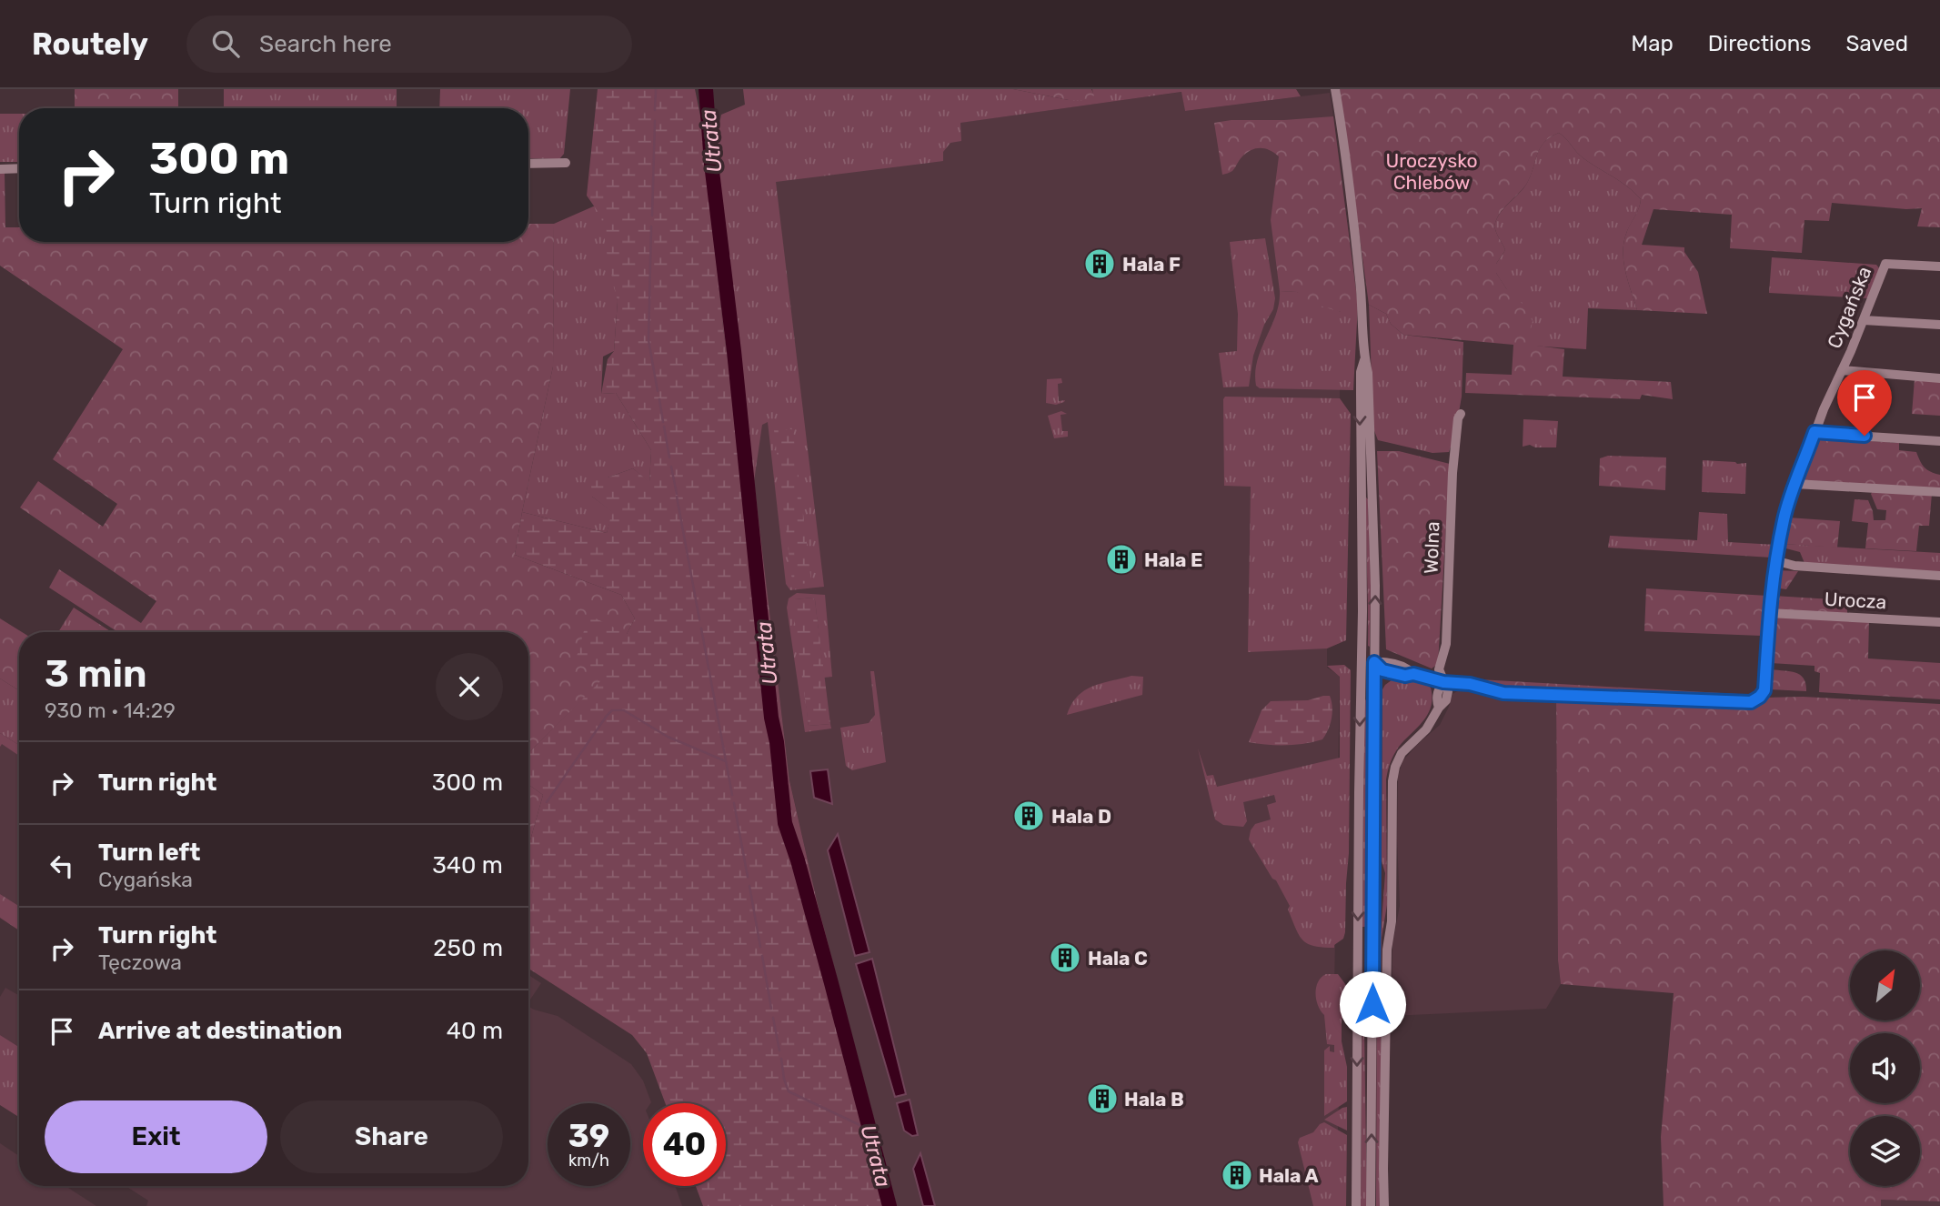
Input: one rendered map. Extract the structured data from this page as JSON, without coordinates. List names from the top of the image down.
{
  "streets": {
    "street": ["Cygańska", "Wolna", "Urocza"]
  },
  "crossings": [
    ["Cygańska", "Wolna"],
    ["Cygańska", "Urocza"]
  ],
  "water": ["Utrata"],
  "parks": ["Uroczysko Chlebów"],
  "places": {
    "building": [
      "Hala F",
      "Hala E",
      "Hala D",
      "Hala C",
      "Hala B",
      "Hala A"
    ]
  },
  "north": "top right",
  "page": {
    "header": "Routely",
    "search": "Search here",
    "nav": ["Map", "Directions", "Saved"],
    "turn": ["300 m", "Turn right"],
    "heading": ["3 min", "930 m · 14:29"],
    "list": [
      {
        "name": "Turn right",
        "value": "300 m"
      },
      {
        "name": "Turn left",
        "note": "Cygańska",
        "value": "340 m"
      },
      {
        "name": "Turn right",
        "note": "Tęczowa",
        "value": "250 m"
      },
      {
        "name": "Arrive at destination",
        "value": "40 m"
      }
    ],
    "buttons": ["Exit", "Share"],
    "speed": "39 km/h",
    "limit": "40"
  }
}
